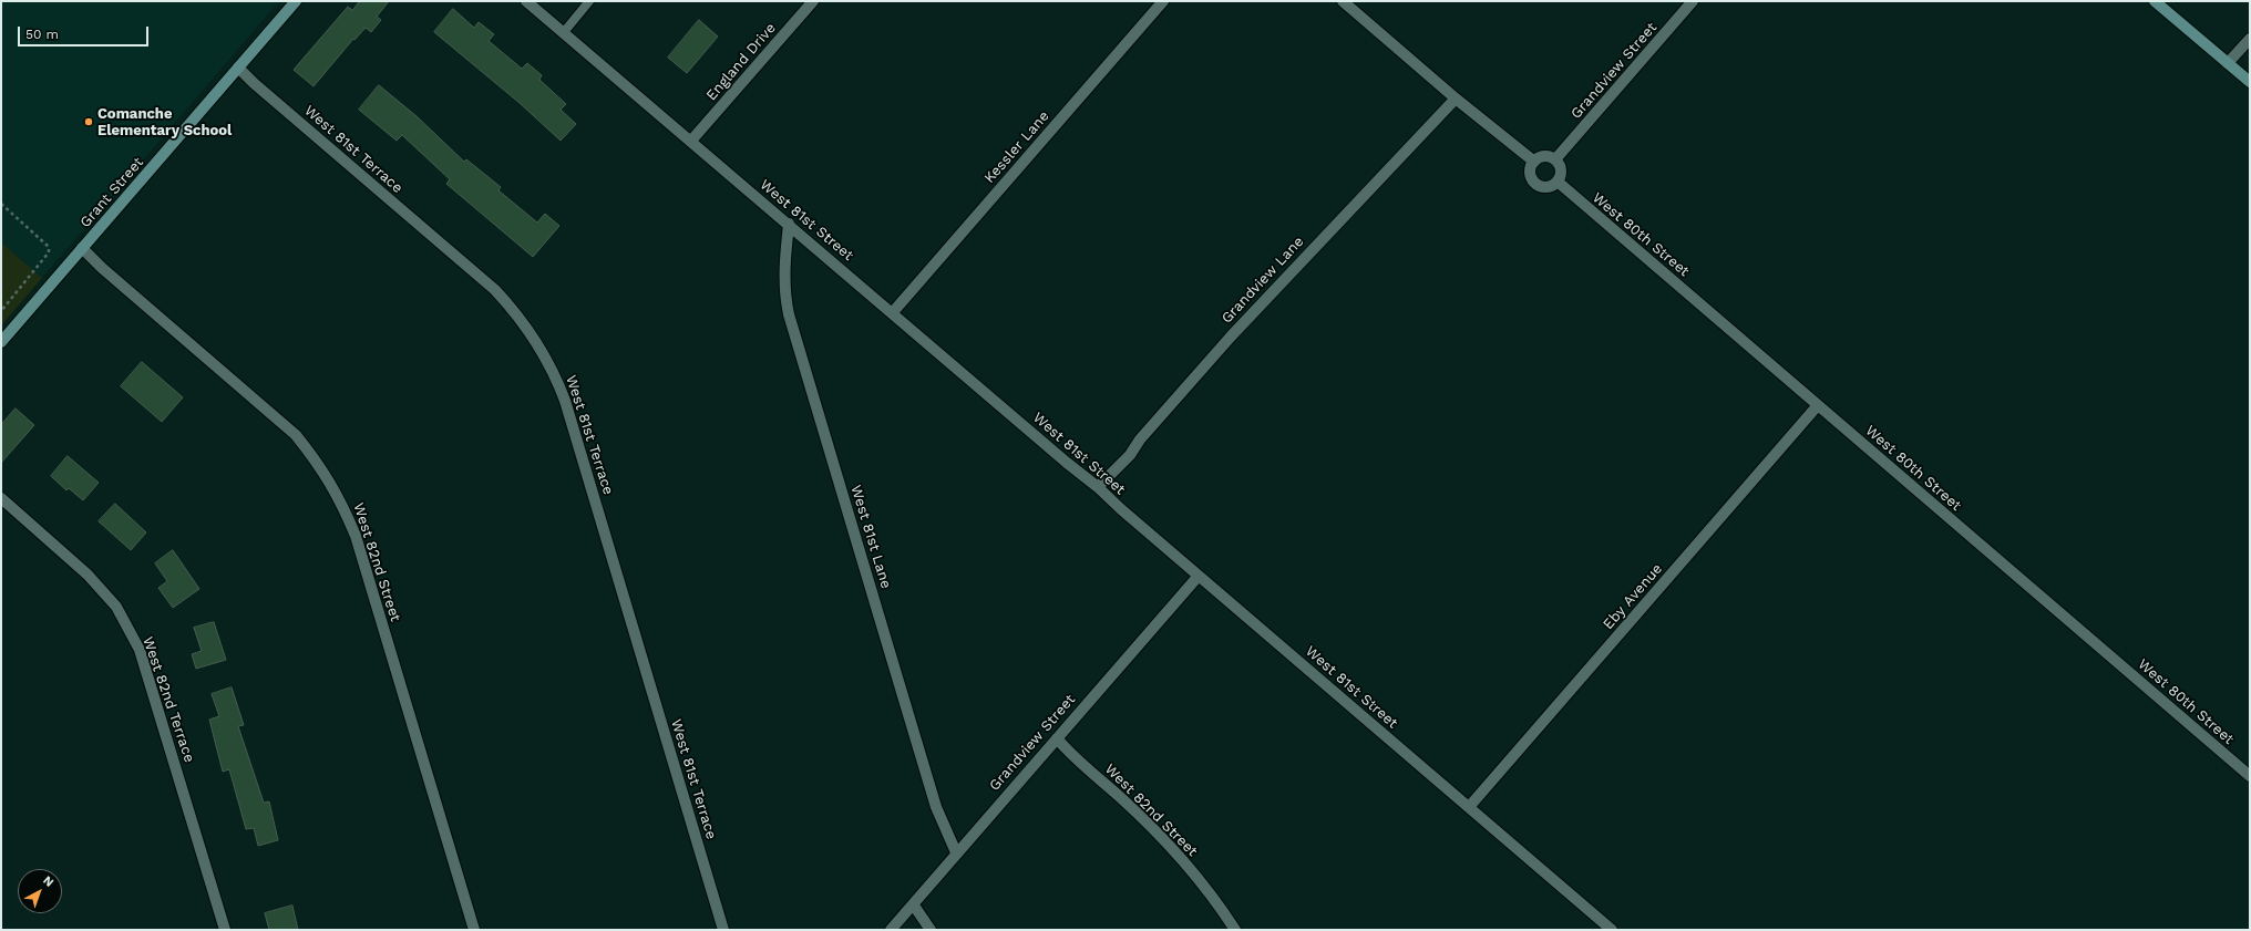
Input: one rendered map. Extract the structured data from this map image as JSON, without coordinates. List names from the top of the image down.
{
  "streets": {
    "street": [
      "England Drive",
      "Grandview Street",
      "Kessler Lane",
      "West 81st Terrace",
      "Grant Street",
      "West 81st Street",
      "West 80th Street",
      "Grandview Lane",
      "West 81st Lane",
      "West 82nd Street",
      "Eby Avenue",
      "West 82nd Terrace"
    ]
  },
  "crossings": [
    ["England Drive", "West 81st Street"],
    ["Grandview Street", "West 81st Street"],
    ["Grandview Street", "West 80th Street"],
    ["Grandview Street", "West 81st Lane"],
    ["Grandview Street", "West 82nd Street"],
    ["Kessler Lane", "West 81st Street"],
    ["West 81st Terrace", "Grant Street"],
    ["Grant Street", "West 82nd Street"],
    ["West 81st Street", "Grandview Lane"],
    ["West 81st Street", "West 81st Lane"],
    ["West 81st Street", "Eby Avenue"],
    ["West 80th Street", "Eby Avenue"]
  ],
  "places": ["Comanche Elementary School"],
  "scale_bar": "50 m",
  "north": "top right"
}
